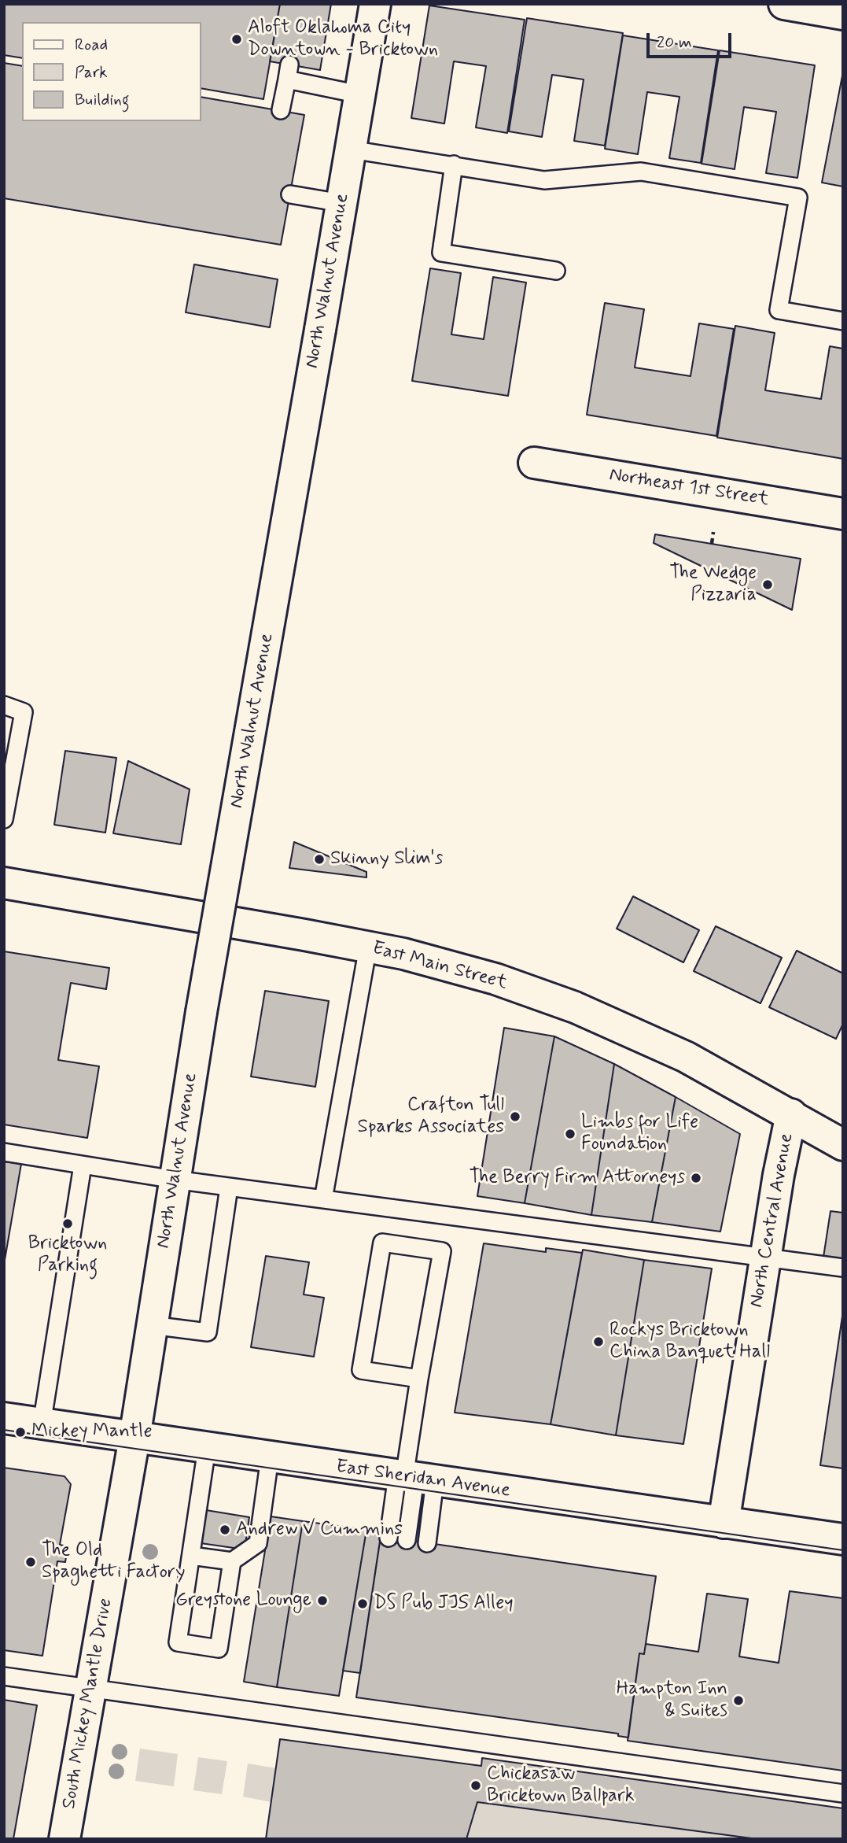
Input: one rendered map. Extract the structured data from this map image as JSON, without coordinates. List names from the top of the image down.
{
  "streets": {
    "street": [
      "North Walnut Avenue",
      "Northeast 1st Street",
      "East Main Street",
      "North Central Avenue",
      "East Sheridan Avenue",
      "South Mickey Mantle Drive"
    ]
  },
  "crossings": [
    ["North Walnut Avenue", "East Sheridan Avenue"],
    ["North Walnut Avenue", "South Mickey Mantle Drive"],
    ["East Main Street", "North Central Avenue"],
    ["North Central Avenue", "East Sheridan Avenue"],
    ["East Sheridan Avenue", "South Mickey Mantle Drive"]
  ],
  "places": [
    "Aloft Oklahoma City Downtown - Bricktown",
    "The Wedge Pizzaria",
    "Skinny Slim's",
    "Crafton Tull Sparks Associates",
    "Limbs for Life Foundation",
    "The Berry Firm Attorneys",
    "Bricktown Parking",
    "Rockys Bricktown China Banquet Hall",
    "Mickey Mantle",
    "Andrew V Cummins",
    "The Old Spaghetti Factory",
    "Greystone Lounge",
    "DS Pub JJS Alley",
    "Hampton Inn & Suites",
    "Chickasaw Bricktown Ballpark"
  ],
  "legend": ["Road", "Park", "Building"],
  "scale_bar": "20 m"
}
